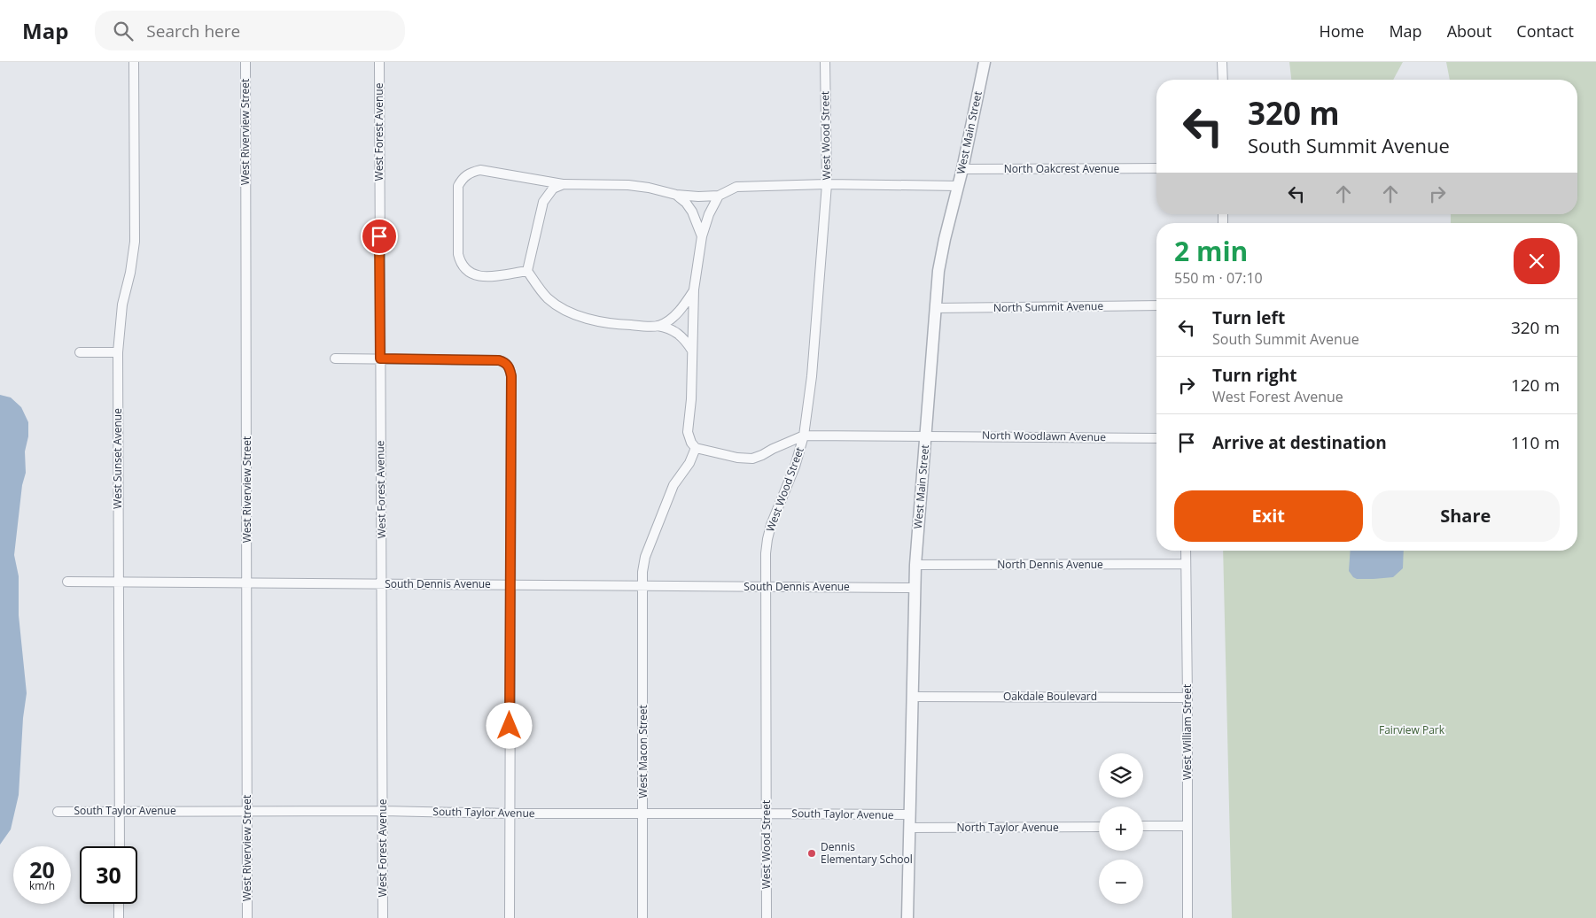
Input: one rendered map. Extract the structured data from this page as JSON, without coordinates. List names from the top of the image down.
{
  "streets": {
    "street": [
      "West Riverview Street",
      "West Forest Avenue",
      "West Main Street",
      "West Wood Street",
      "North Oakcrest Avenue",
      "North Summit Avenue",
      "North Woodlawn Avenue",
      "West Sunset Avenue",
      "North Dennis Avenue",
      "South Dennis Avenue",
      "Oakdale Boulevard",
      "West William Street",
      "West Macon Street",
      "South Taylor Avenue",
      "North Taylor Avenue"
    ]
  },
  "crossings": [
    ["West Riverview Street", "South Dennis Avenue"],
    ["West Riverview Street", "South Taylor Avenue"],
    ["West Forest Avenue", "South Dennis Avenue"],
    ["West Forest Avenue", "South Taylor Avenue"],
    ["West Main Street", "North Oakcrest Avenue"],
    ["West Main Street", "North Summit Avenue"],
    ["West Main Street", "North Woodlawn Avenue"],
    ["West Main Street", "North Dennis Avenue"],
    ["West Main Street", "South Dennis Avenue"],
    ["West Main Street", "Oakdale Boulevard"],
    ["West Main Street", "South Taylor Avenue"],
    ["West Main Street", "North Taylor Avenue"],
    ["West Wood Street", "North Woodlawn Avenue"],
    ["West Wood Street", "South Dennis Avenue"],
    ["West Wood Street", "South Taylor Avenue"],
    ["West Sunset Avenue", "South Dennis Avenue"],
    ["West Sunset Avenue", "South Taylor Avenue"],
    ["North Dennis Avenue", "West William Street"],
    ["South Dennis Avenue", "West Macon Street"],
    ["Oakdale Boulevard", "West William Street"],
    ["West Macon Street", "South Taylor Avenue"]
  ],
  "parks": ["Fairview Park"],
  "places": ["Dennis Elementary School"],
  "page": {
    "header": "Map",
    "search": "Search here",
    "nav": [
      "Home",
      "Map",
      "About",
      "Contact"
    ],
    "turn": ["320 m", "South Summit Avenue"],
    "heading": ["2 min", "550 m · 07:10"],
    "list": [
      {
        "name": "Turn left",
        "note": "South Summit Avenue",
        "value": "320 m"
      },
      {
        "name": "Turn right",
        "note": "West Forest Avenue",
        "value": "120 m"
      },
      {
        "name": "Arrive at destination",
        "value": "110 m"
      }
    ],
    "buttons": ["Exit", "Share"],
    "map_buttons": ["+", "−"],
    "speed": "20 km/h",
    "limit": "30"
  }
}
